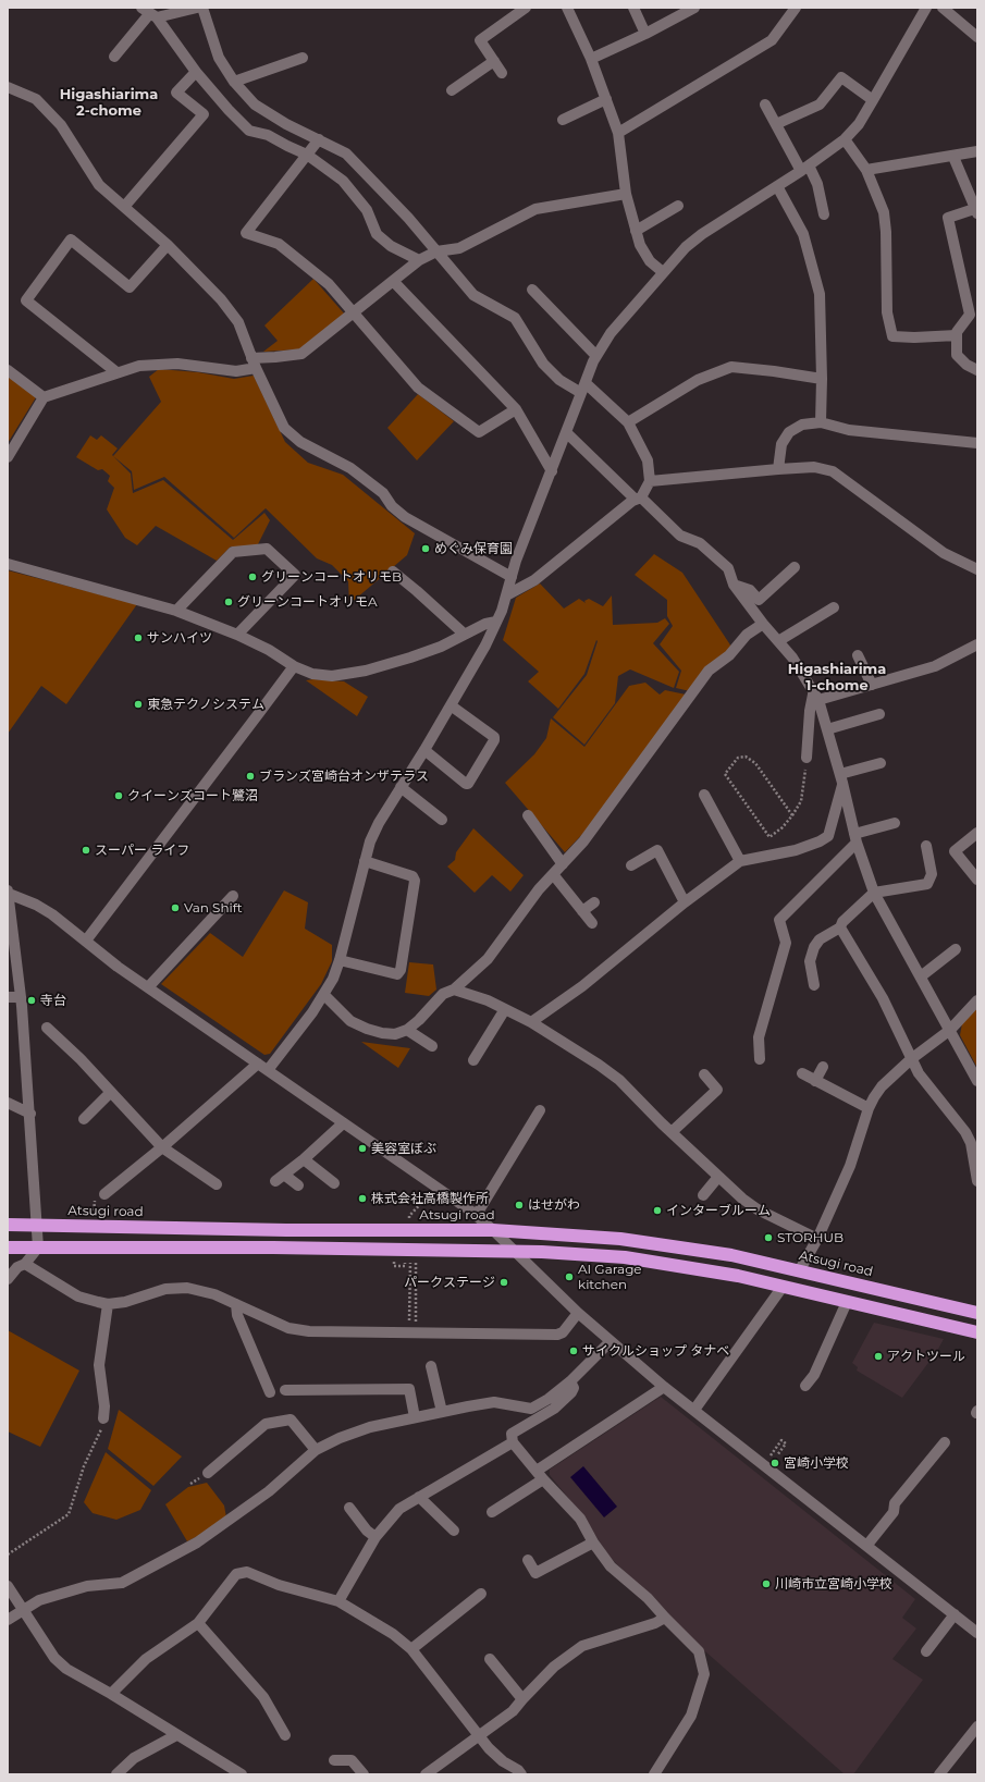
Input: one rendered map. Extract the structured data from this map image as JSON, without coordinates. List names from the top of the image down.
{
  "streets": {
    "highway": ["Atsugi road"]
  },
  "districts": ["Higashiarima 2-chome", "Higashiarima 1-chome"],
  "places": [
    "めぐみ保育園",
    "グリーンコートオリモB",
    "グリーンコートオリモA",
    "サンハイツ",
    "東急テクノシステム",
    "ブランズ宮崎台オンザテラス",
    "クイーンズコート鷺沼",
    "スーパー ライフ",
    "Van Shift",
    "寺台",
    "美容室ぼぶ",
    "株式会社高橋製作所",
    "はせがわ",
    "インターブルーム",
    "STORHUB",
    "AI Garage kitchen",
    "パークステージ",
    "サイクルショップ タナベ",
    "アクトツール",
    "宮崎小学校",
    "川崎市立宮崎小学校"
  ]
}
